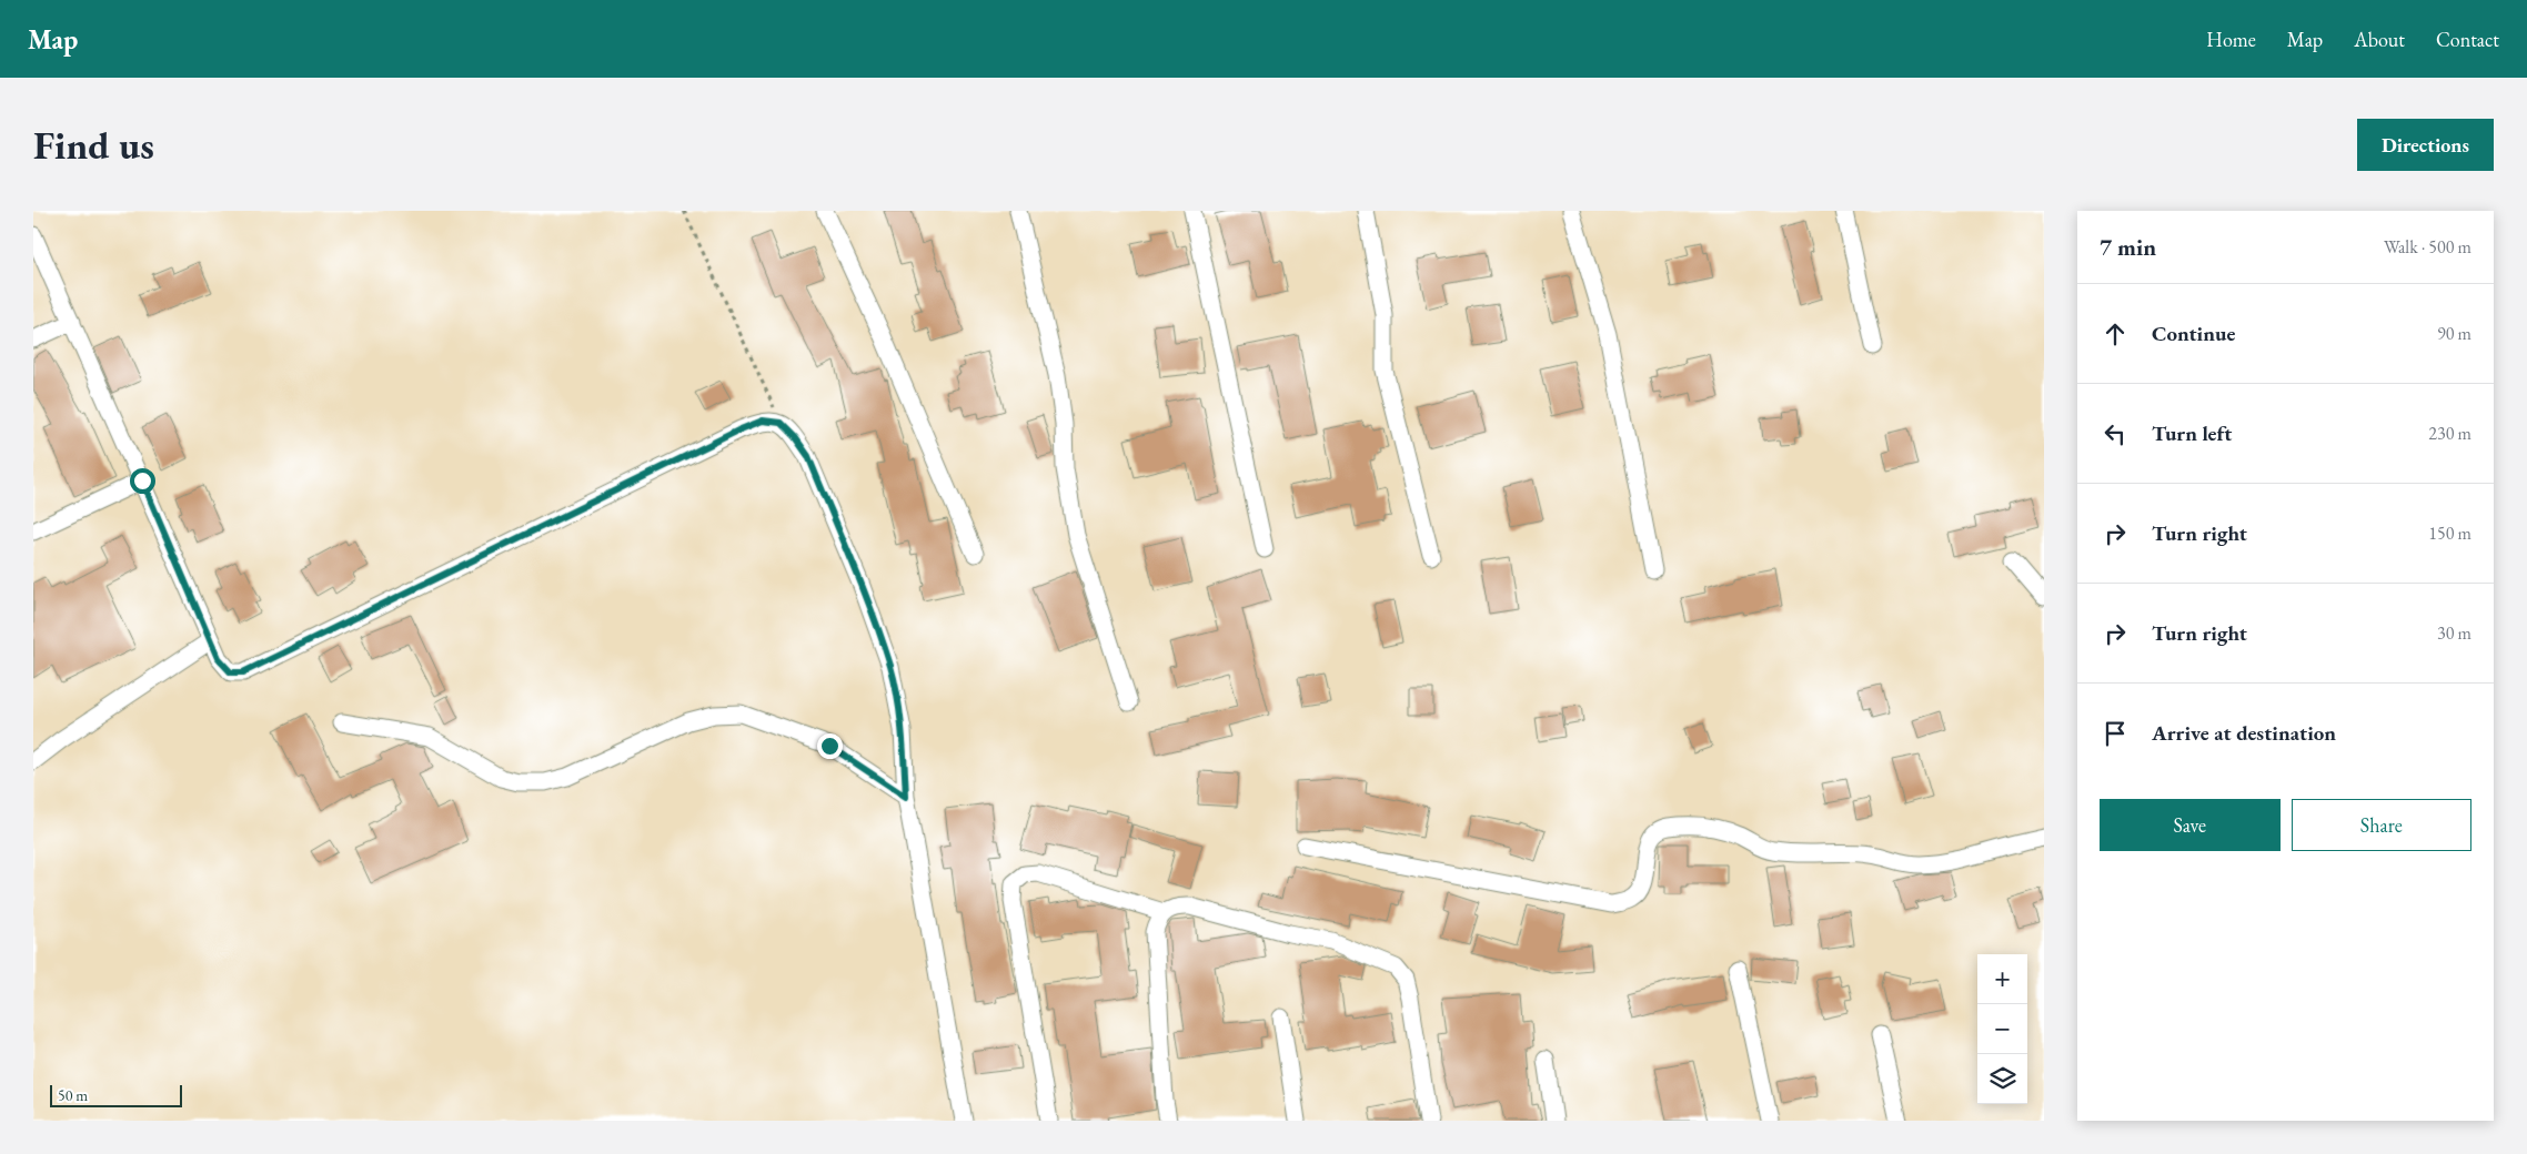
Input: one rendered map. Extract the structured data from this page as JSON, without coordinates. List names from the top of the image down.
{
  "scale_bar": "50 m",
  "page": {
    "header": "Map",
    "nav": [
      "Home",
      "Map",
      "About",
      "Contact"
    ],
    "buttons": [
      "Directions",
      ["Save", "Share"]
    ],
    "title": "Find us",
    "heading": ["7 min", "Walk · 500 m"],
    "list": [
      ["Continue", "90 m"],
      ["Turn left", "230 m"],
      ["Turn right", "150 m"],
      ["Turn right", "30 m"],
      "Arrive at destination"
    ],
    "map_buttons": ["+", "−"],
    "scale": "50 m"
  }
}
